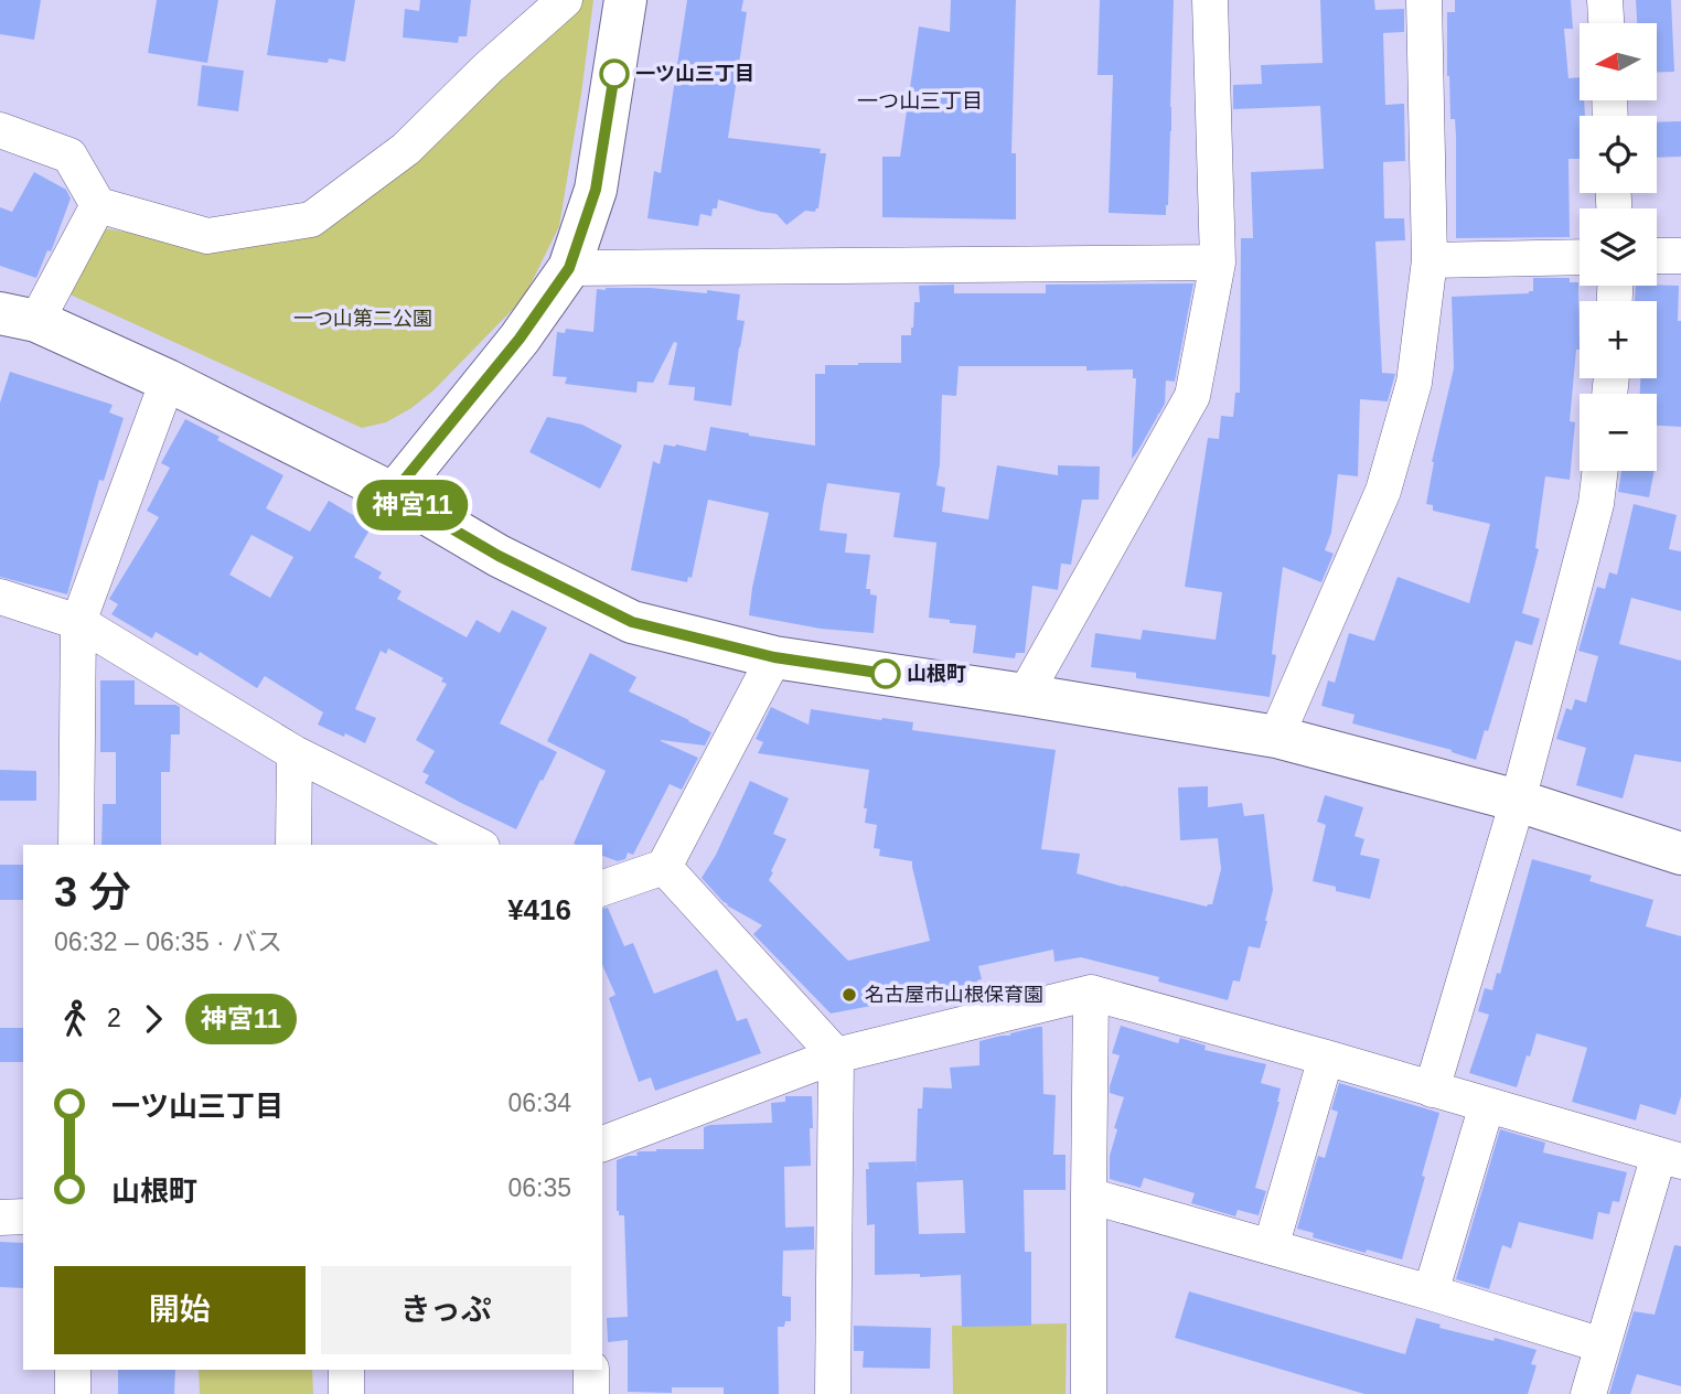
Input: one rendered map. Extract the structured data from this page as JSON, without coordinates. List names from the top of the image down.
{
  "districts": ["一つ山三丁目"],
  "parks": ["一つ山第二公園"],
  "places": ["一ツ山三丁目", "山根町", "名古屋市山根保育園"],
  "lines": ["bus line 神宮11"],
  "north": "left",
  "page": {
    "on_map": "神宮11",
    "map_buttons": ["+", "−"],
    "heading": ["3 分", "06:32 – 06:35 · バス", "¥416"],
    "legs": ["2", "神宮11"],
    "list": [
      {
        "name": "一ツ山三丁目",
        "value": "06:34"
      },
      {
        "name": "山根町",
        "value": "06:35"
      }
    ],
    "buttons": ["開始", "きっぷ"]
  }
}
